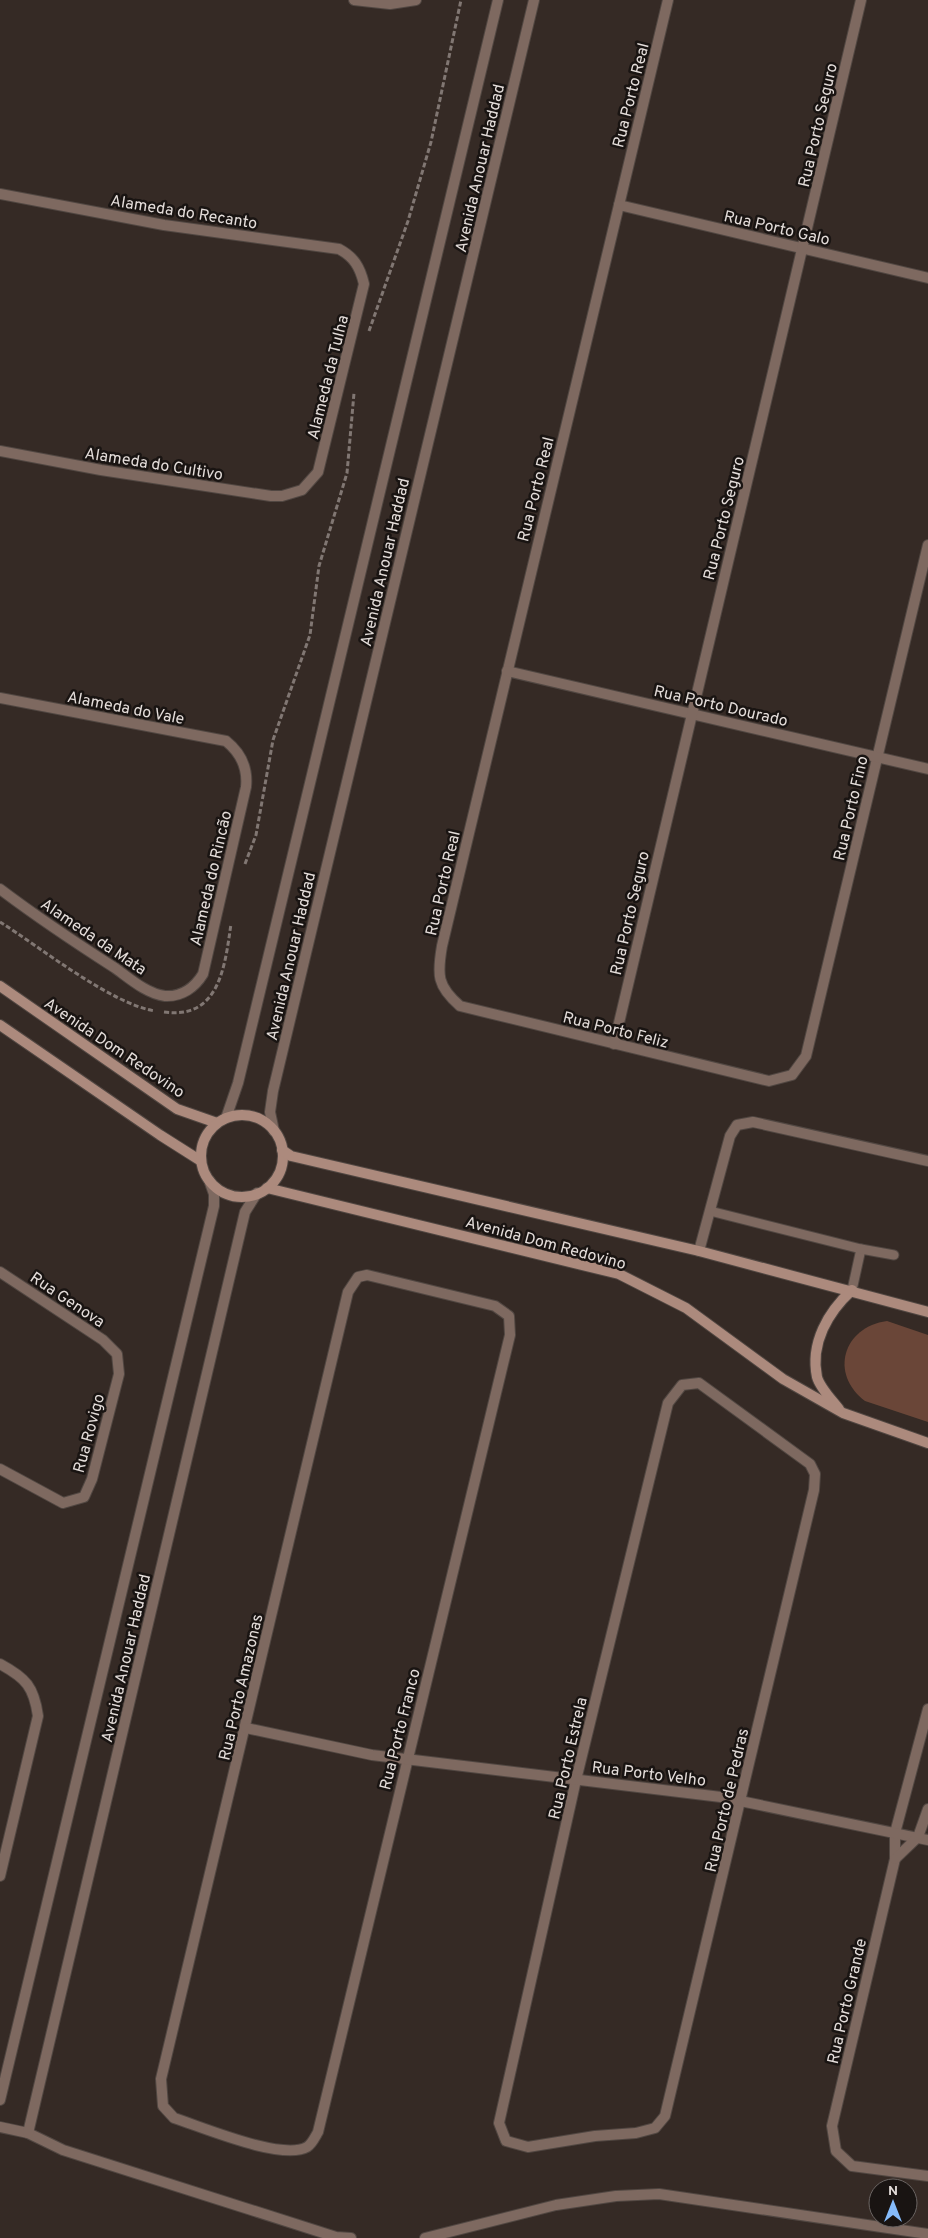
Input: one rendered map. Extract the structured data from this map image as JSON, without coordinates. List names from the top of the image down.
{
  "streets": {
    "street": [
      "Rua Porto Real",
      "Rua Porto Seguro",
      "Avenida Anouar Haddad",
      "Alameda do Recanto",
      "Rua Porto Galo",
      "Alameda da Tulha",
      "Alameda do Cultivo",
      "Rua Porto Dourado",
      "Alameda do Vale",
      "Rua Porto Fino",
      "Alameda do Rincão",
      "Alameda da Mata",
      "Rua Porto Feliz",
      "Avenida Dom Redovino",
      "Rua Genova",
      "Rua Rovigo",
      "Rua Porto Amazonas",
      "Rua Porto Franco",
      "Rua Porto Estrela",
      "Rua Porto Velho",
      "Rua Porto de Pedras",
      "Rua Porto Grande"
    ]
  },
  "crossings": [
    ["Rua Porto Real", "Rua Porto Galo"],
    ["Rua Porto Real", "Rua Porto Dourado"],
    ["Rua Porto Real", "Rua Porto Feliz"],
    ["Rua Porto Seguro", "Rua Porto Galo"],
    ["Rua Porto Seguro", "Rua Porto Dourado"],
    ["Rua Porto Seguro", "Rua Porto Feliz"],
    ["Avenida Anouar Haddad", "Avenida Dom Redovino"],
    ["Alameda do Recanto", "Alameda da Tulha"],
    ["Alameda da Tulha", "Alameda do Cultivo"],
    ["Rua Porto Dourado", "Rua Porto Fino"],
    ["Alameda do Vale", "Alameda do Rincão"],
    ["Rua Porto Fino", "Rua Porto Feliz"],
    ["Alameda do Rincão", "Alameda da Mata"],
    ["Rua Genova", "Rua Rovigo"],
    ["Rua Porto Amazonas", "Rua Porto Franco"],
    ["Rua Porto Amazonas", "Rua Porto Velho"],
    ["Rua Porto Franco", "Rua Porto Velho"],
    ["Rua Porto Estrela", "Rua Porto Velho"],
    ["Rua Porto Estrela", "Rua Porto de Pedras"],
    ["Rua Porto Velho", "Rua Porto de Pedras"],
    ["Rua Porto Velho", "Rua Porto Grande"]
  ],
  "north": "top"
}
